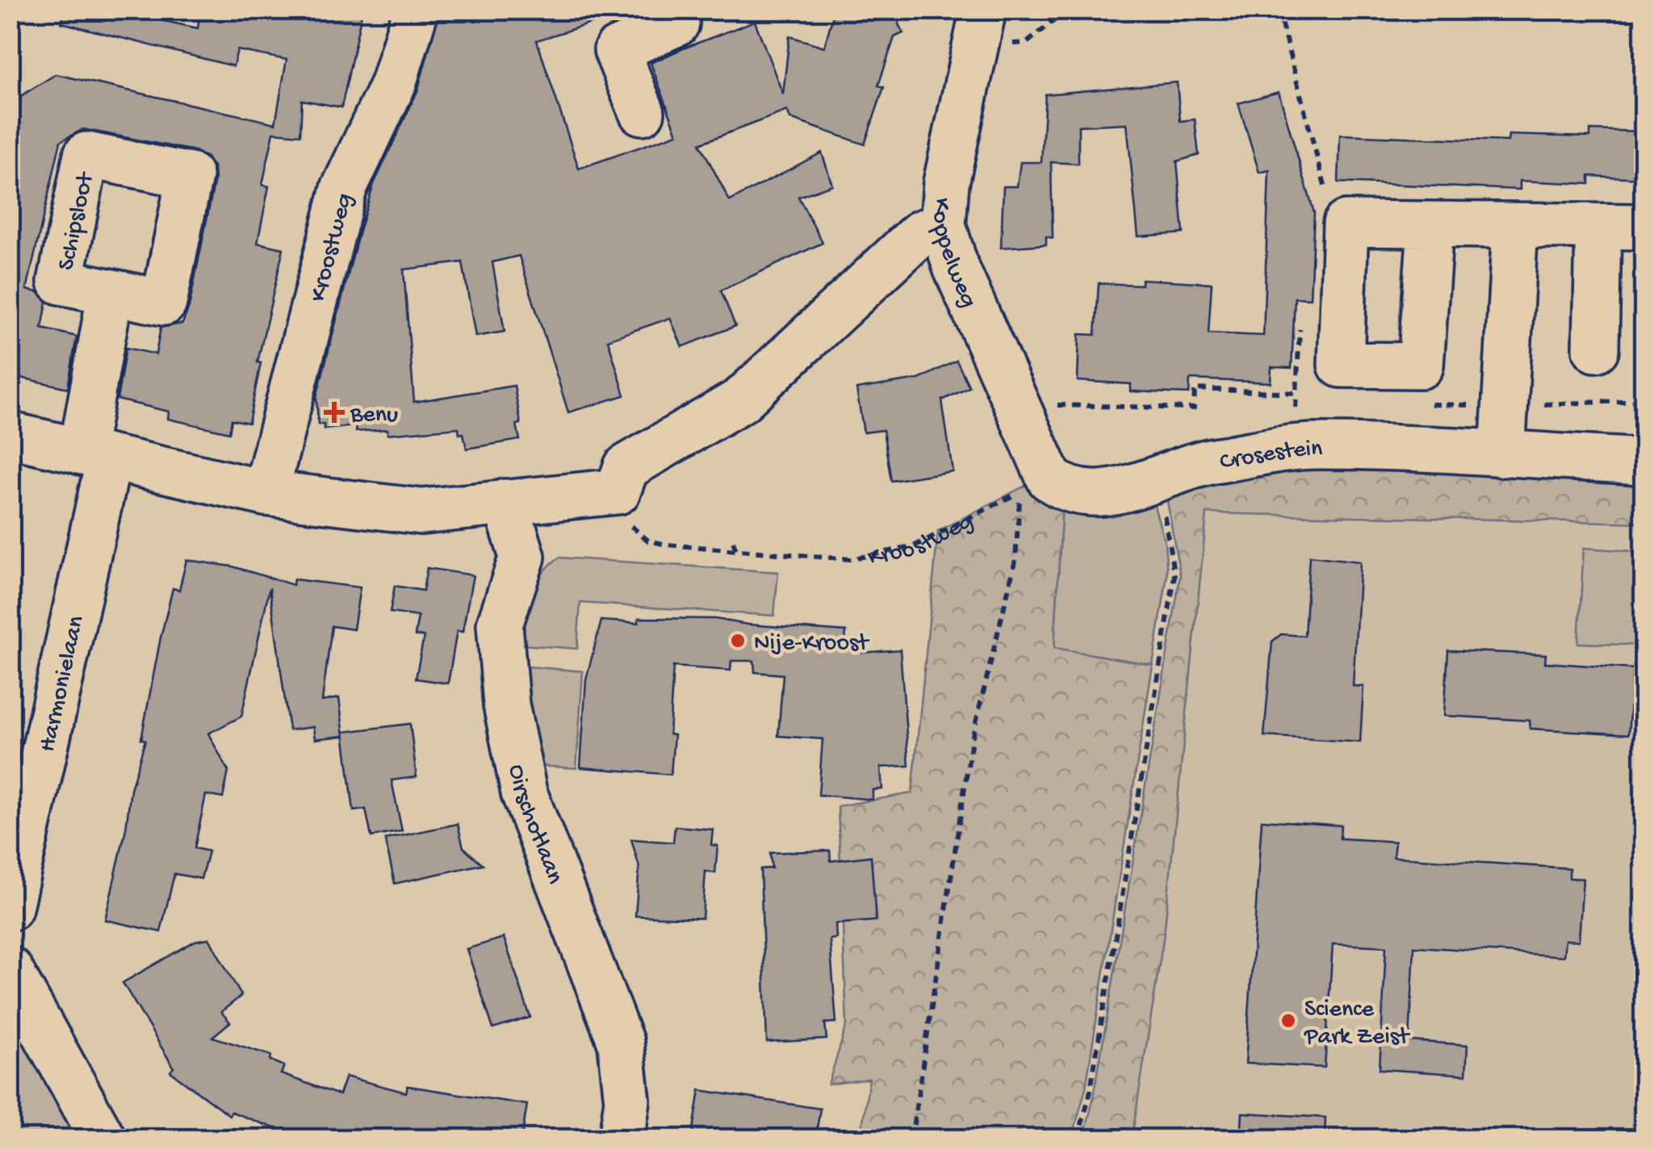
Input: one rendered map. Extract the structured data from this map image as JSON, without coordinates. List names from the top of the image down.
{
  "streets": {
    "street": [
      "Kroostweg",
      "Koppelweg",
      "Crosestein",
      "Harmonielaan",
      "Oirschotlaan"
    ]
  },
  "crossings": [
    ["Kroostweg", "Koppelweg"],
    ["Kroostweg", "Crosestein"],
    ["Koppelweg", "Crosestein"]
  ],
  "places": {
    "health": ["Benu"],
    "other": ["Nije-Kroost", "Science Park Zeist"]
  }
}
